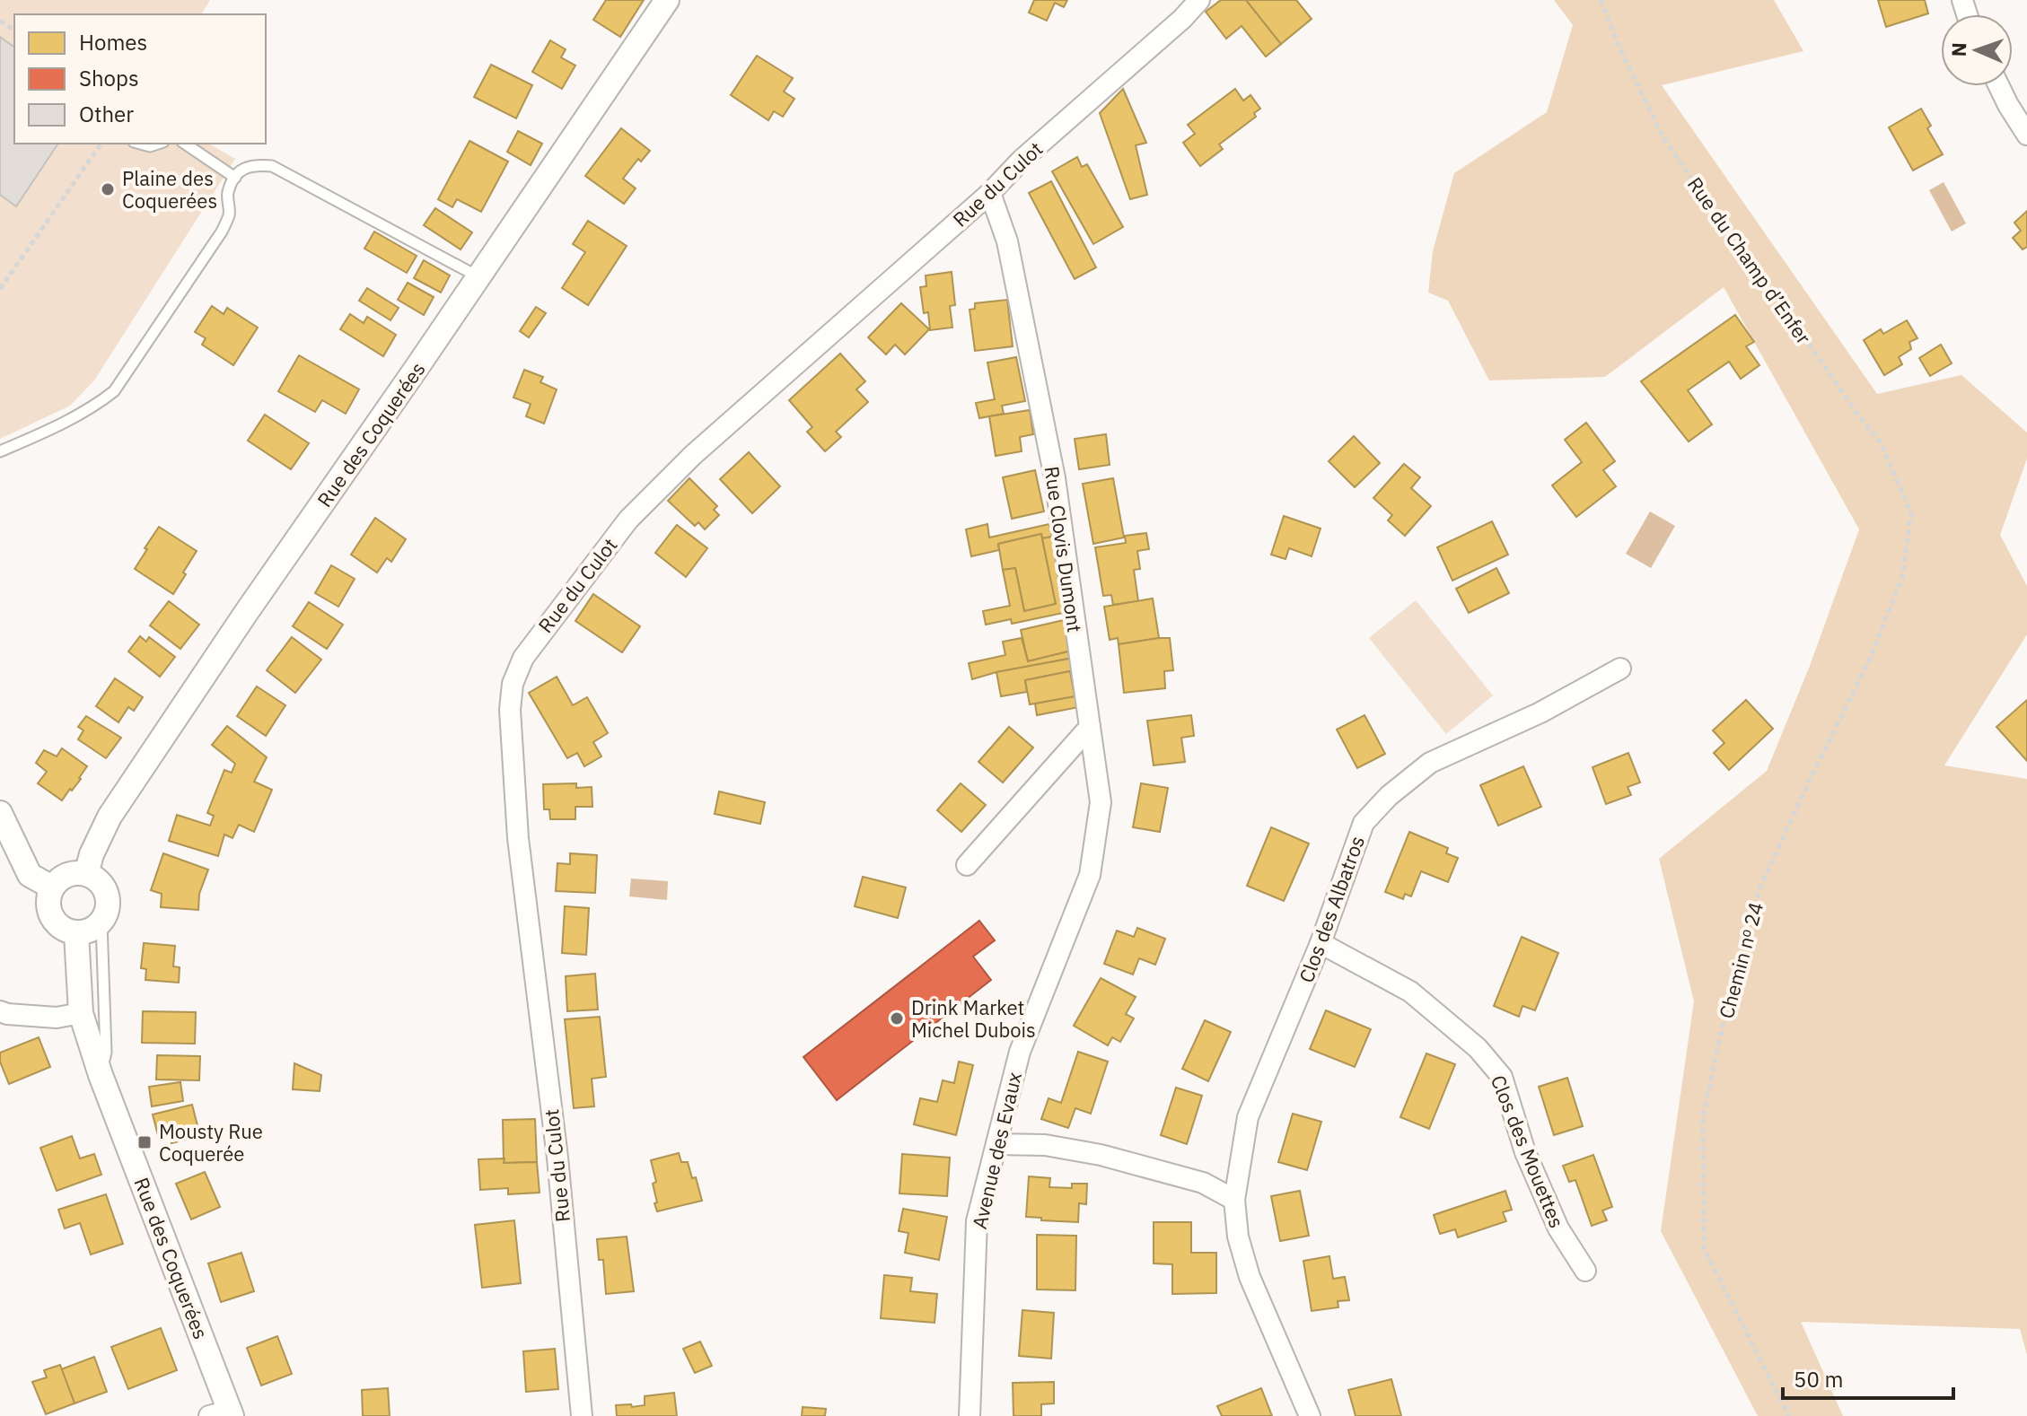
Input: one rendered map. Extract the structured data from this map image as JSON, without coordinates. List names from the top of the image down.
{
  "streets": {
    "street": [
      "Rue du Culot",
      "Rue des Coquerées",
      "Rue Clovis Dumont",
      "Clos des Albatros",
      "Avenue des Evaux",
      "Clos des Mouettes"
    ],
    "path": ["Rue du Champ d’Enfer", "Chemin nᵒ 24"]
  },
  "crossings": [
    ["Rue du Culot", "Rue Clovis Dumont"],
    ["Rue du Champ d’Enfer", "Chemin nᵒ 24"],
    ["Rue Clovis Dumont", "Avenue des Evaux"],
    ["Clos des Albatros", "Clos des Mouettes"]
  ],
  "places": {
    "other": ["Plaine des Coquerées", "Drink Market Michel Dubois"],
    "transit": ["Mousty Rue Coquerée"]
  },
  "legend": ["Homes", "Shops", "Other"],
  "scale_bar": "50 m",
  "north": "left"
}
